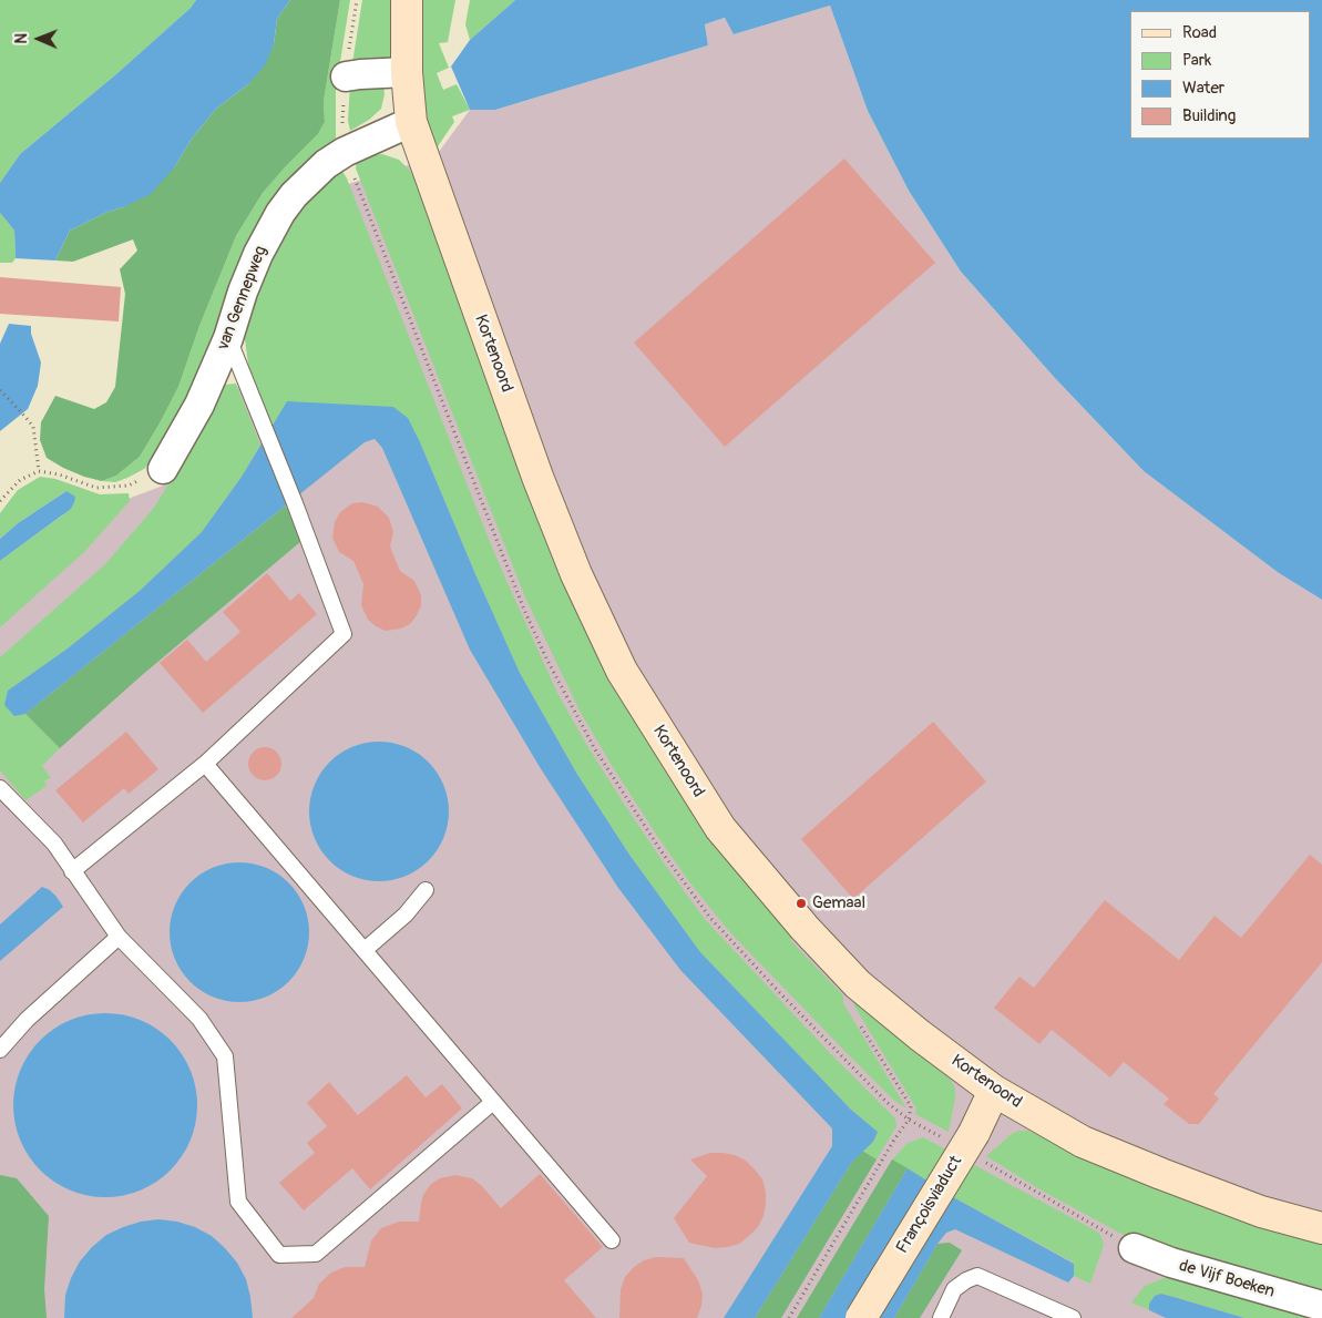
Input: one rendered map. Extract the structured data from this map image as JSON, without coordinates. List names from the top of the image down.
{
  "streets": {
    "street": [
      "van Gennepweg",
      "Kortenoord",
      "Françoisviaduct",
      "de Vijf Boeken"
    ]
  },
  "crossings": [
    ["van Gennepweg", "Kortenoord"],
    ["Kortenoord", "Françoisviaduct"]
  ],
  "places": ["Gemaal"],
  "legend": [
    "Road",
    "Park",
    "Water",
    "Building"
  ],
  "north": "left"
}
